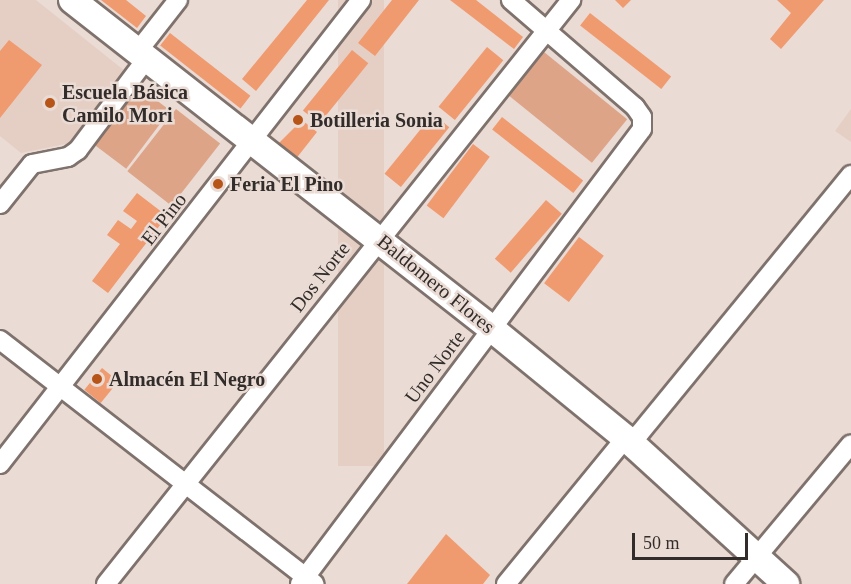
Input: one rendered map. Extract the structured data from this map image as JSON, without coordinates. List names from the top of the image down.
{
  "streets": {
    "street": [
      "El Pino",
      "Dos Norte",
      "Baldomero Flores",
      "Uno Norte"
    ]
  },
  "crossings": [
    ["El Pino", "Baldomero Flores"],
    ["Dos Norte", "Baldomero Flores"],
    ["Dos Norte", "Uno Norte"],
    ["Baldomero Flores", "Uno Norte"]
  ],
  "places": [
    "Escuela Básica Camilo Mori",
    "Botilleria Sonia",
    "Feria El Pino",
    "Almacén El Negro"
  ],
  "scale_bar": "50 m"
}
